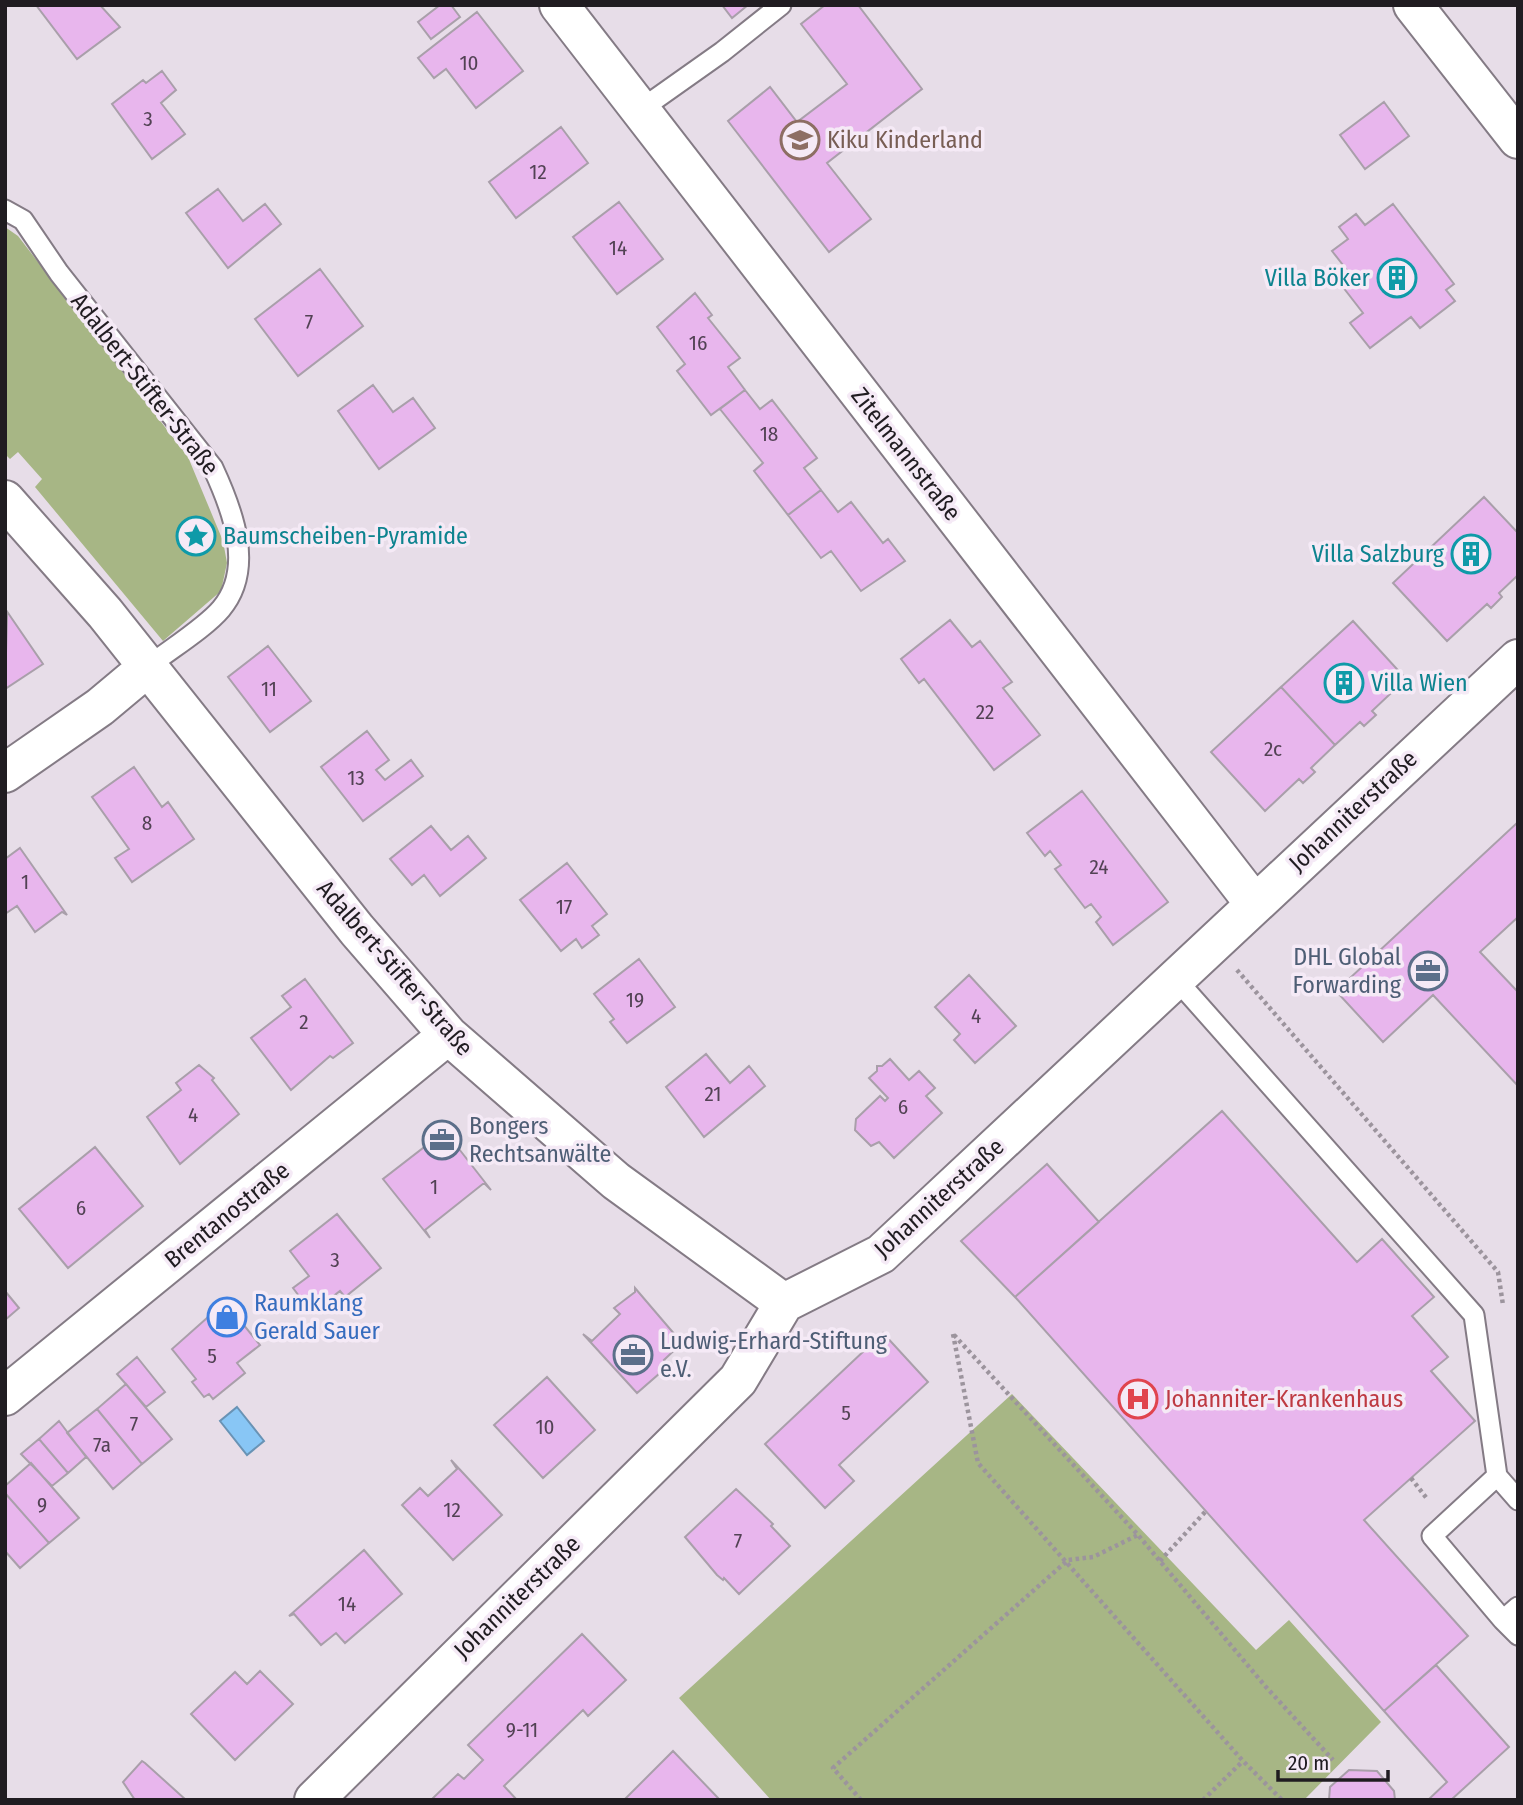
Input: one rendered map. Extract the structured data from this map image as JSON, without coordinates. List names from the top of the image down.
{
  "streets": {
    "street": [
      "Adalbert-Stifter-Straße",
      "Zitelmannstraße",
      "Johanniterstraße",
      "Brentanostraße"
    ]
  },
  "crossings": [
    ["Adalbert-Stifter-Straße", "Johanniterstraße"],
    ["Adalbert-Stifter-Straße", "Brentanostraße"],
    ["Zitelmannstraße", "Johanniterstraße"]
  ],
  "places": {
    "school or university": ["Kiku Kinderland"],
    "building": ["Villa Böker", "Villa Salzburg", "Villa Wien"],
    "place": ["Baumscheiben-Pyramide"],
    "office": ["DHL Global Forwarding", "Bongers Rechtsanwälte", "Ludwig-Erhard-Stiftung e.V."],
    "shop": ["Raumklang Gerald Sauer"],
    "hospital": ["Johanniter-Krankenhaus"]
  },
  "house_numbers": [
    "10",
    "3",
    "12",
    "14",
    "7",
    "16",
    "18",
    "11",
    "22",
    "2c",
    "13",
    "8",
    "24",
    "1",
    "17",
    "19",
    "4",
    "2",
    "21",
    "6",
    "4",
    "1",
    "6",
    "3",
    "5",
    "5",
    "7",
    "10",
    "7a",
    "9",
    "12",
    "7",
    "14",
    "9-11"
  ],
  "scale_bar": "20 m"
}
